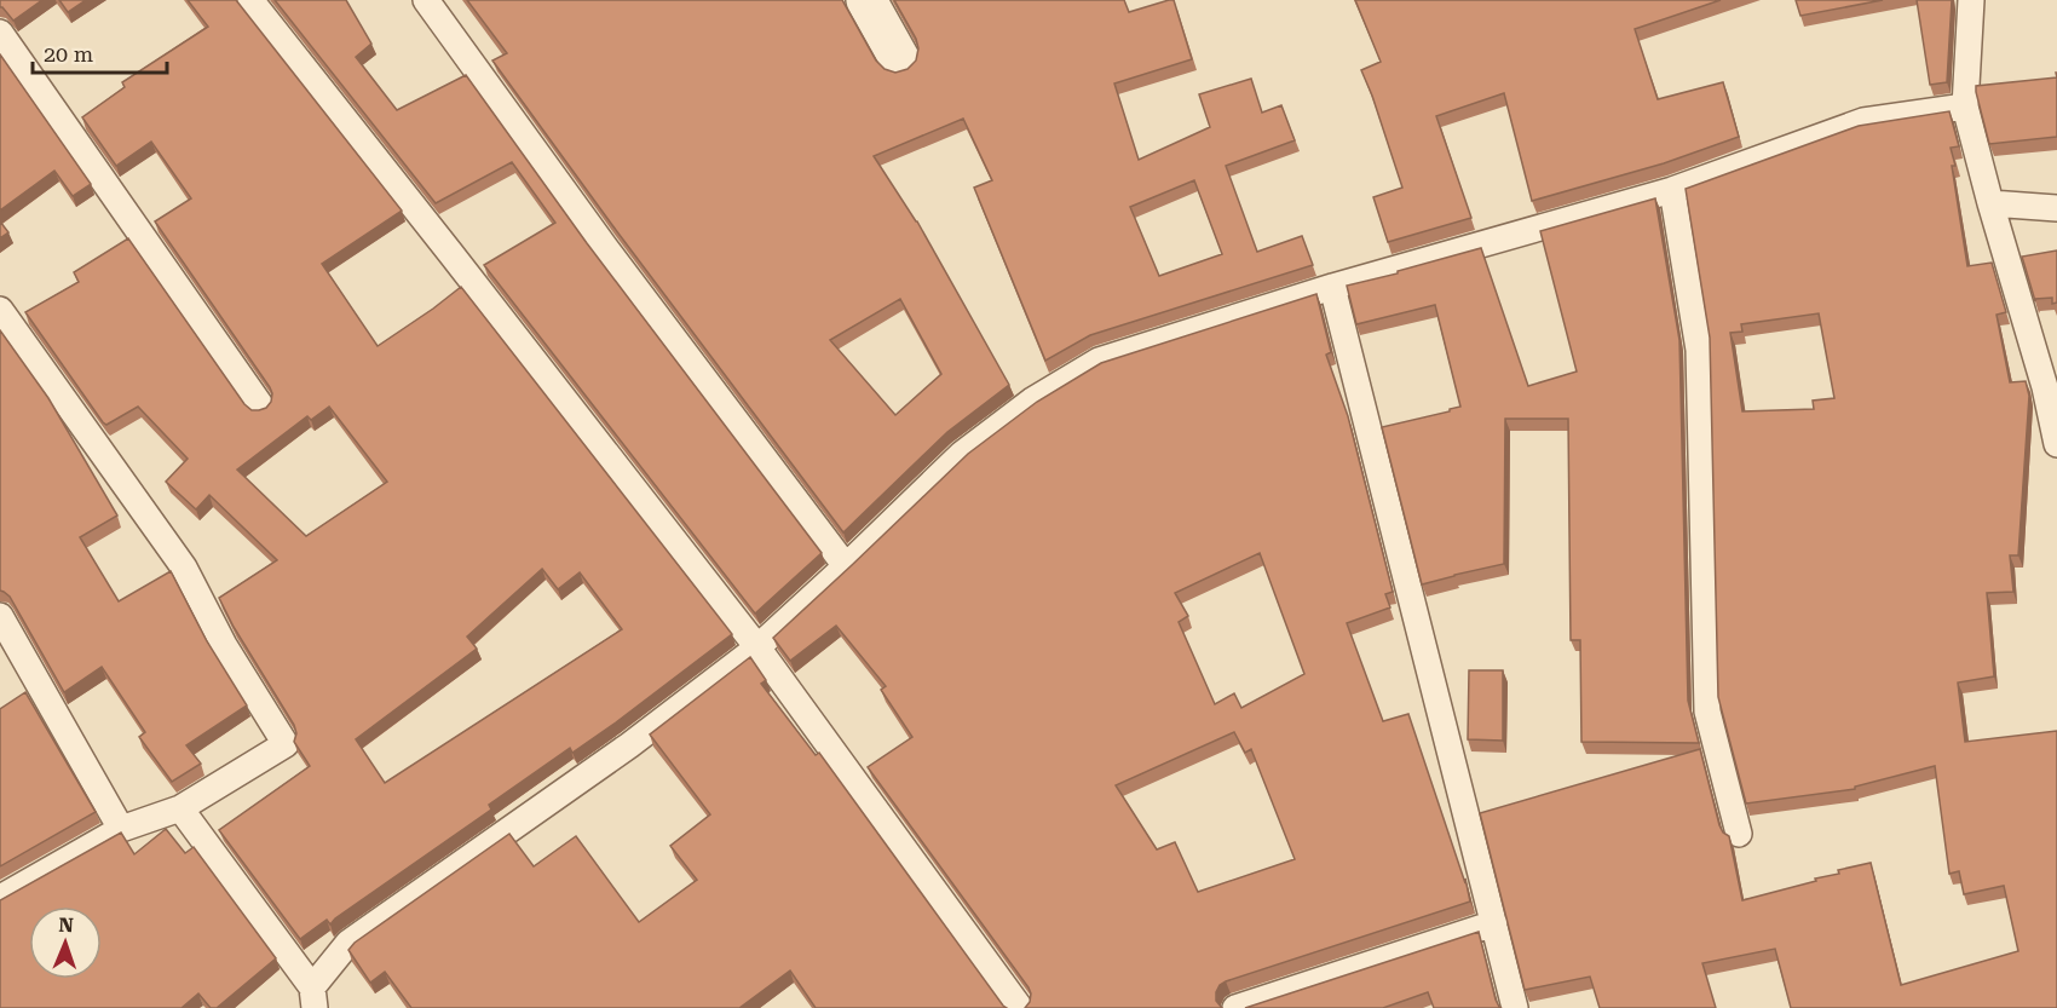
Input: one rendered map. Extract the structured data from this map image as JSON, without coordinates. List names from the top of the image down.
{
  "scale_bar": "20 m",
  "north": "top"
}
